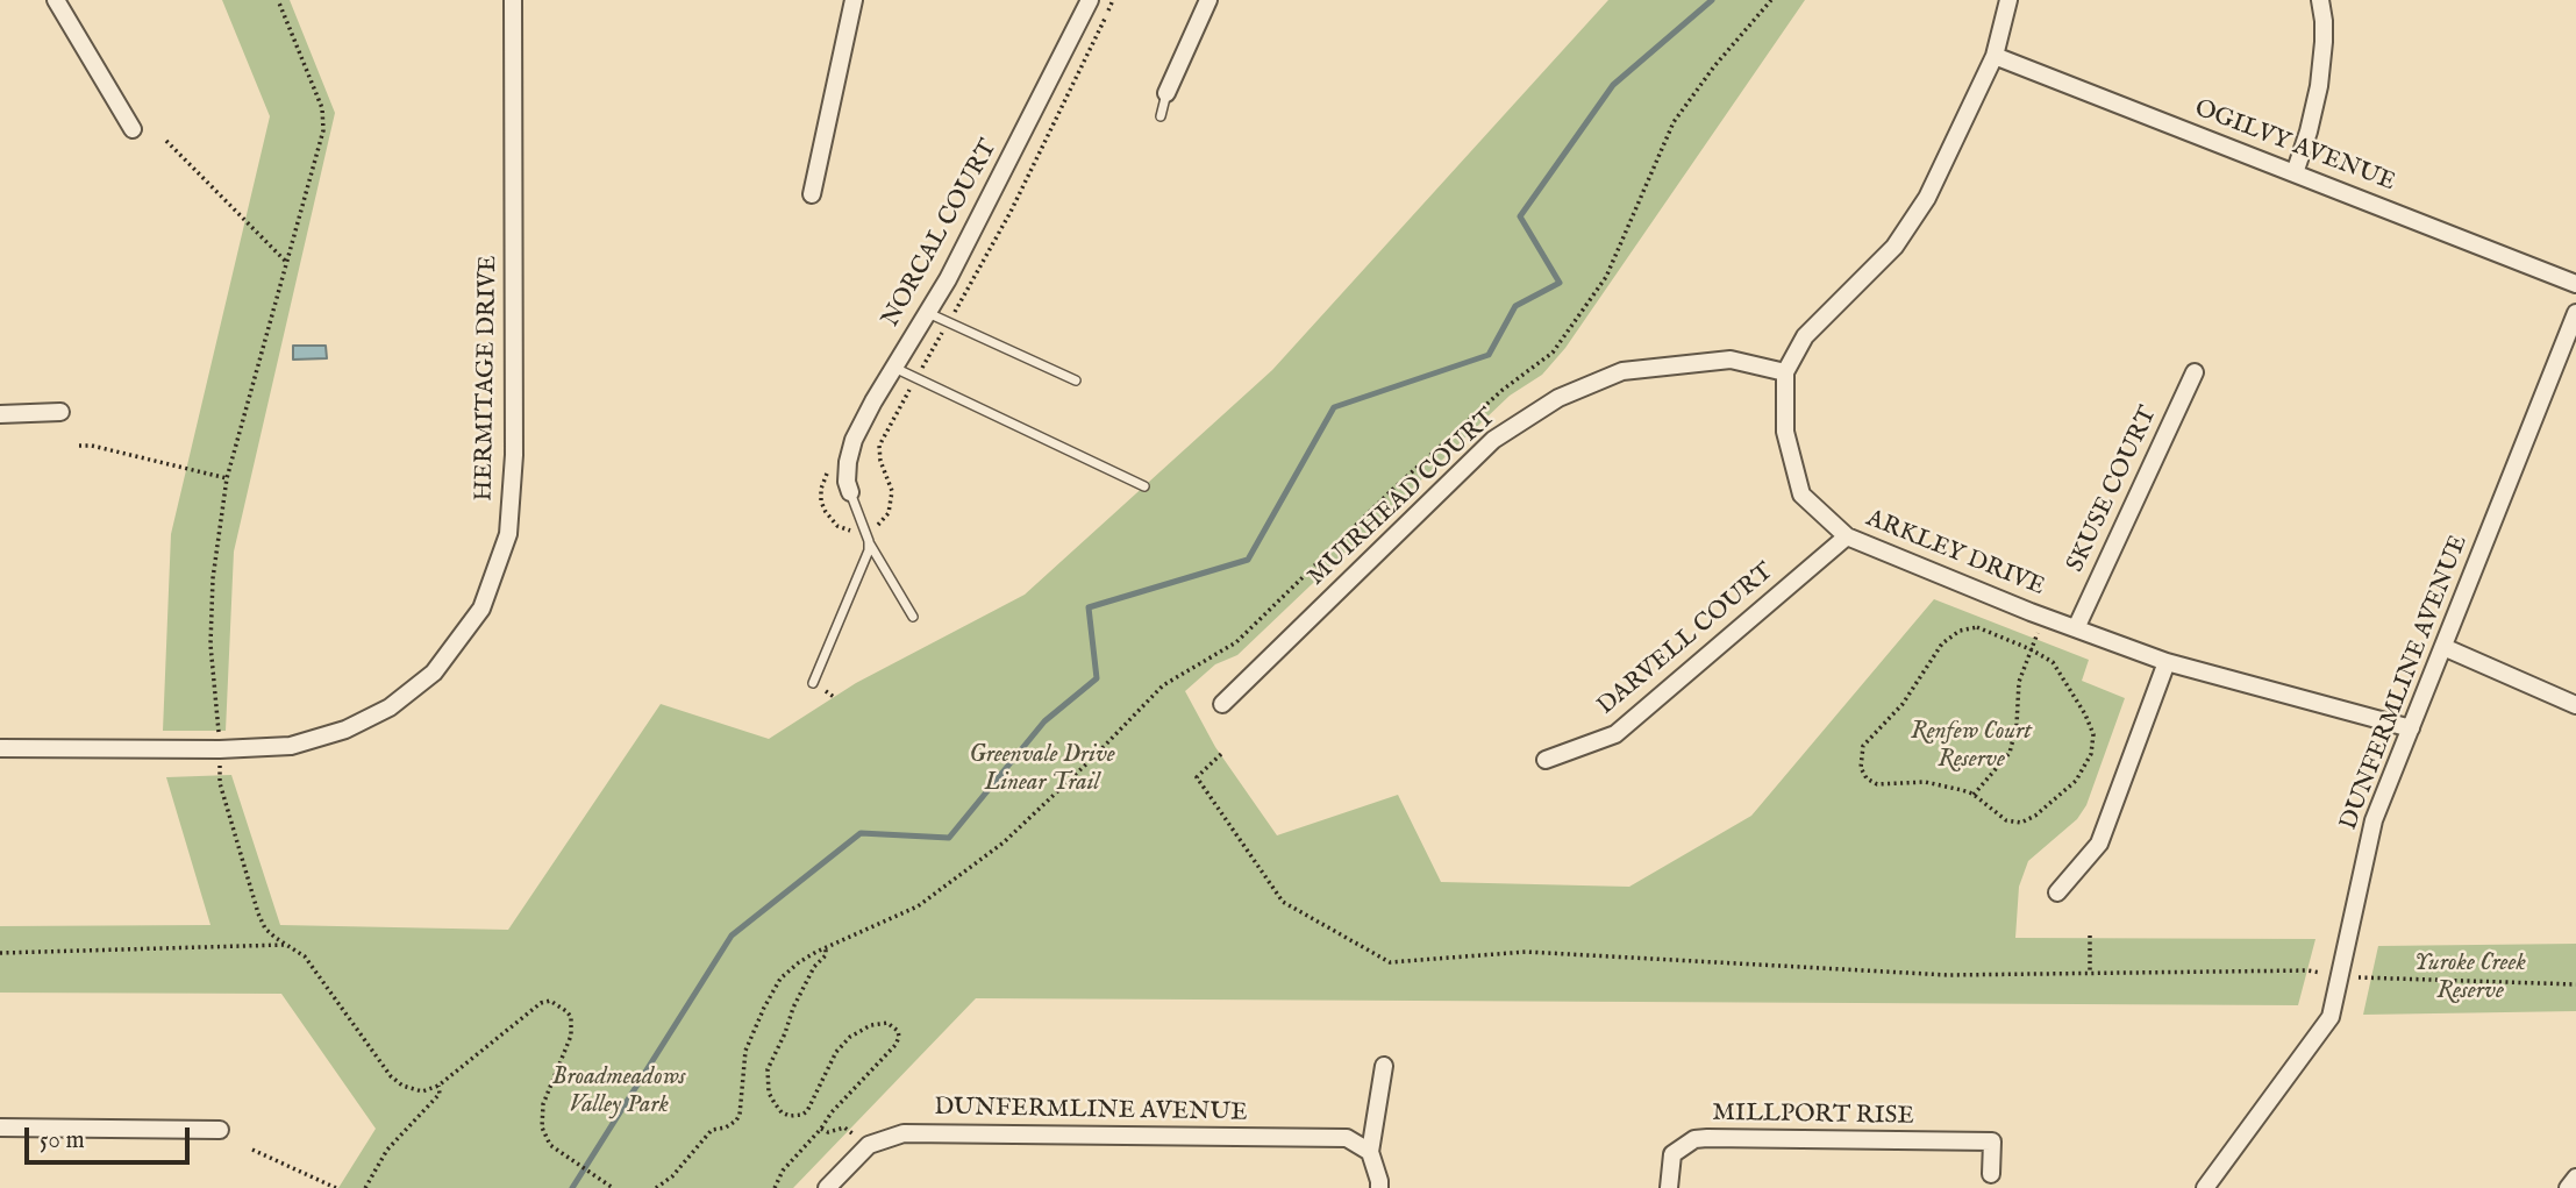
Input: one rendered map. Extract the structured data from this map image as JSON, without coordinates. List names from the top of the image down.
{
  "streets": {
    "street": [
      "OGILVY AVENUE",
      "NORCAL COURT",
      "HERMITAGE DRIVE",
      "SKUSE COURT",
      "MUIRHEAD COURT",
      "ARKLEY DRIVE",
      "DARVELL COURT",
      "DUNFERMLINE AVENUE",
      "MILLPORT RISE"
    ]
  },
  "crossings": [
    ["OGILVY AVENUE", "ARKLEY DRIVE"],
    ["SKUSE COURT", "ARKLEY DRIVE"],
    ["MUIRHEAD COURT", "ARKLEY DRIVE"],
    ["ARKLEY DRIVE", "DARVELL COURT"],
    ["ARKLEY DRIVE", "DUNFERMLINE AVENUE"]
  ],
  "parks": [
    "Renfew Court Reserve",
    "Greenvale Drive Linear Trail",
    "Yuroke Creek Reserve",
    "Broadmeadows Valley Park"
  ],
  "scale_bar": "50 m"
}
